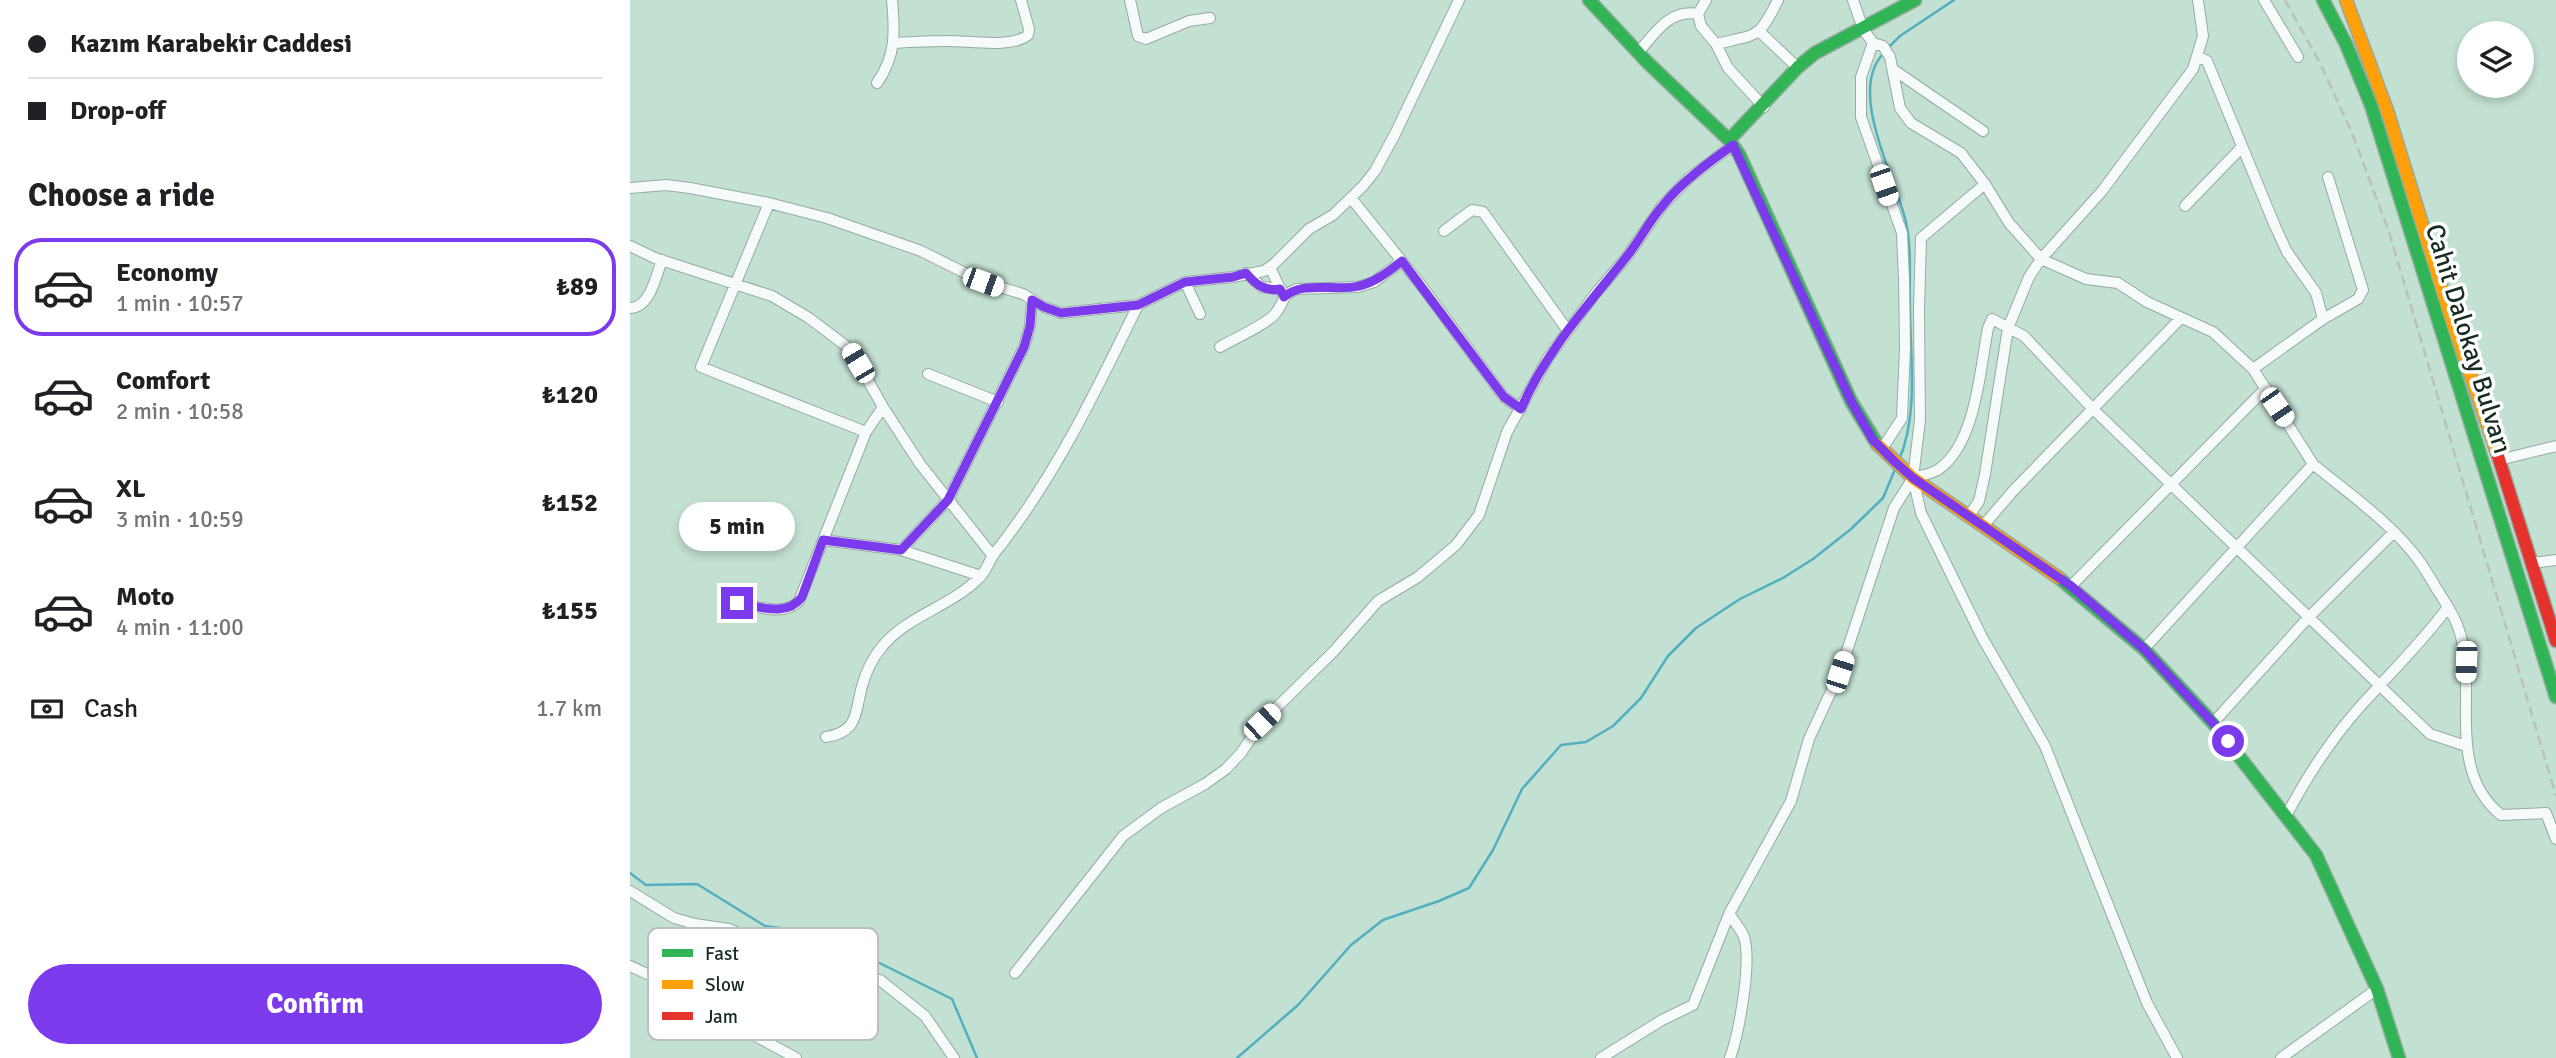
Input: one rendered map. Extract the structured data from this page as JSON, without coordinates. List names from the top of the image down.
{
  "streets": {
    "street": ["Cahit Dalokay Bulvarı"]
  },
  "legend": ["Fast", "Slow", "Jam"],
  "page": {
    "banner": ["Kazım Karabekir Caddesi", "Drop-off"],
    "heading": "Choose a ride",
    "list": [
      {
        "name": "Economy",
        "note": "1 min · 10:57",
        "value": "₺89"
      },
      {
        "name": "Comfort",
        "note": "2 min · 10:58",
        "value": "₺120"
      },
      {
        "name": "XL",
        "note": "3 min · 10:59",
        "value": "₺152"
      },
      {
        "name": "Moto",
        "note": "4 min · 11:00",
        "value": "₺155"
      }
    ],
    "bubble": "5 min",
    "pay": ["Cash", "1.7 km"],
    "buttons": "Confirm"
  }
}
